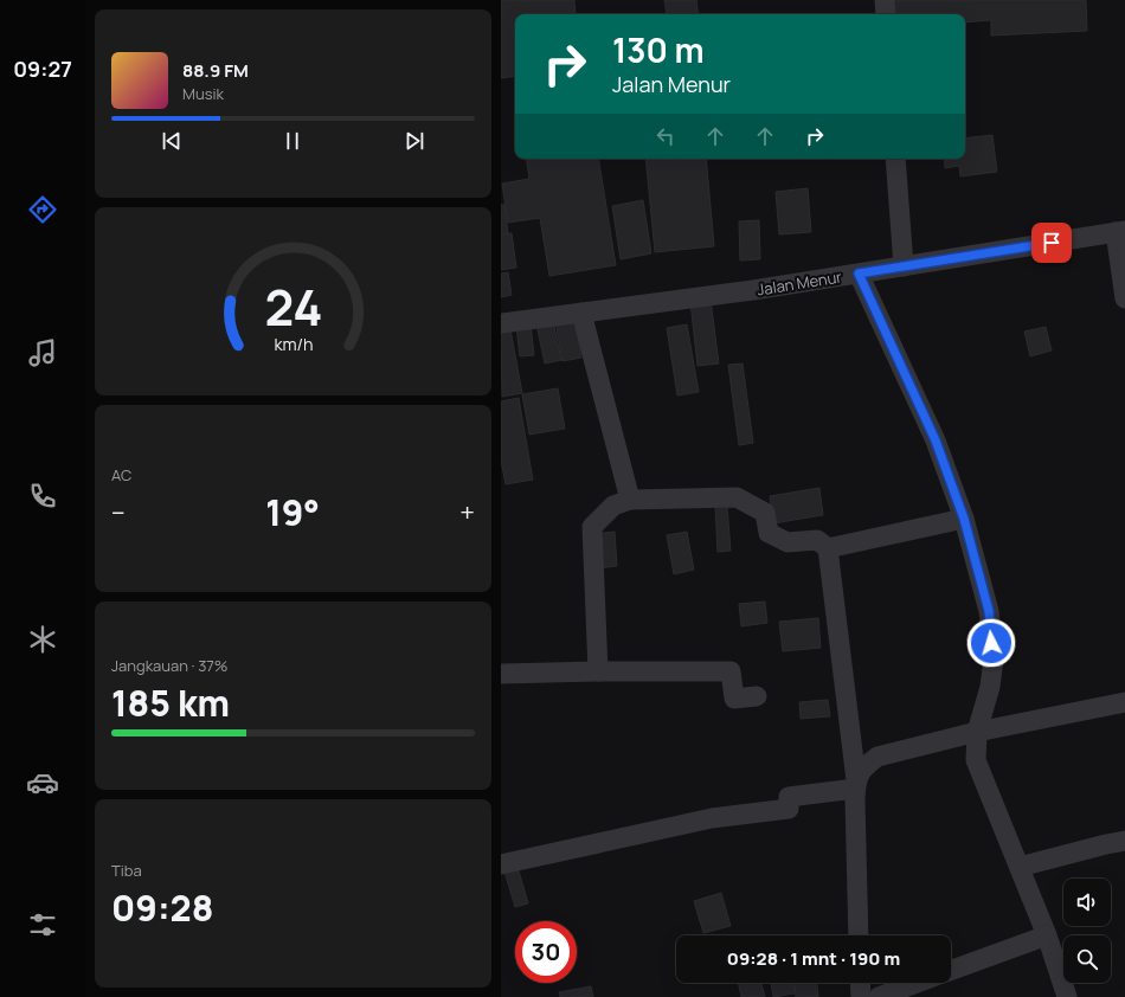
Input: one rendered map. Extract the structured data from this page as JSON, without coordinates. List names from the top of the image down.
{
  "streets": {
    "street": ["Jalan Menur"]
  },
  "page": {
    "tabs": "09:27",
    "turn": ["130 m", "Jalan Menur"],
    "song": ["88.9 FM", "Musik"],
    "tile": [
      "AC",
      ["Jangkauan · 37%", "185 km"],
      ["Tiba", "09:28"]
    ],
    "heat": ["−", "19°", "+"],
    "limit": "30",
    "trip": "09:28 · 1 mnt · 190 m",
    "gauge": ["24", "km/h"]
  }
}
